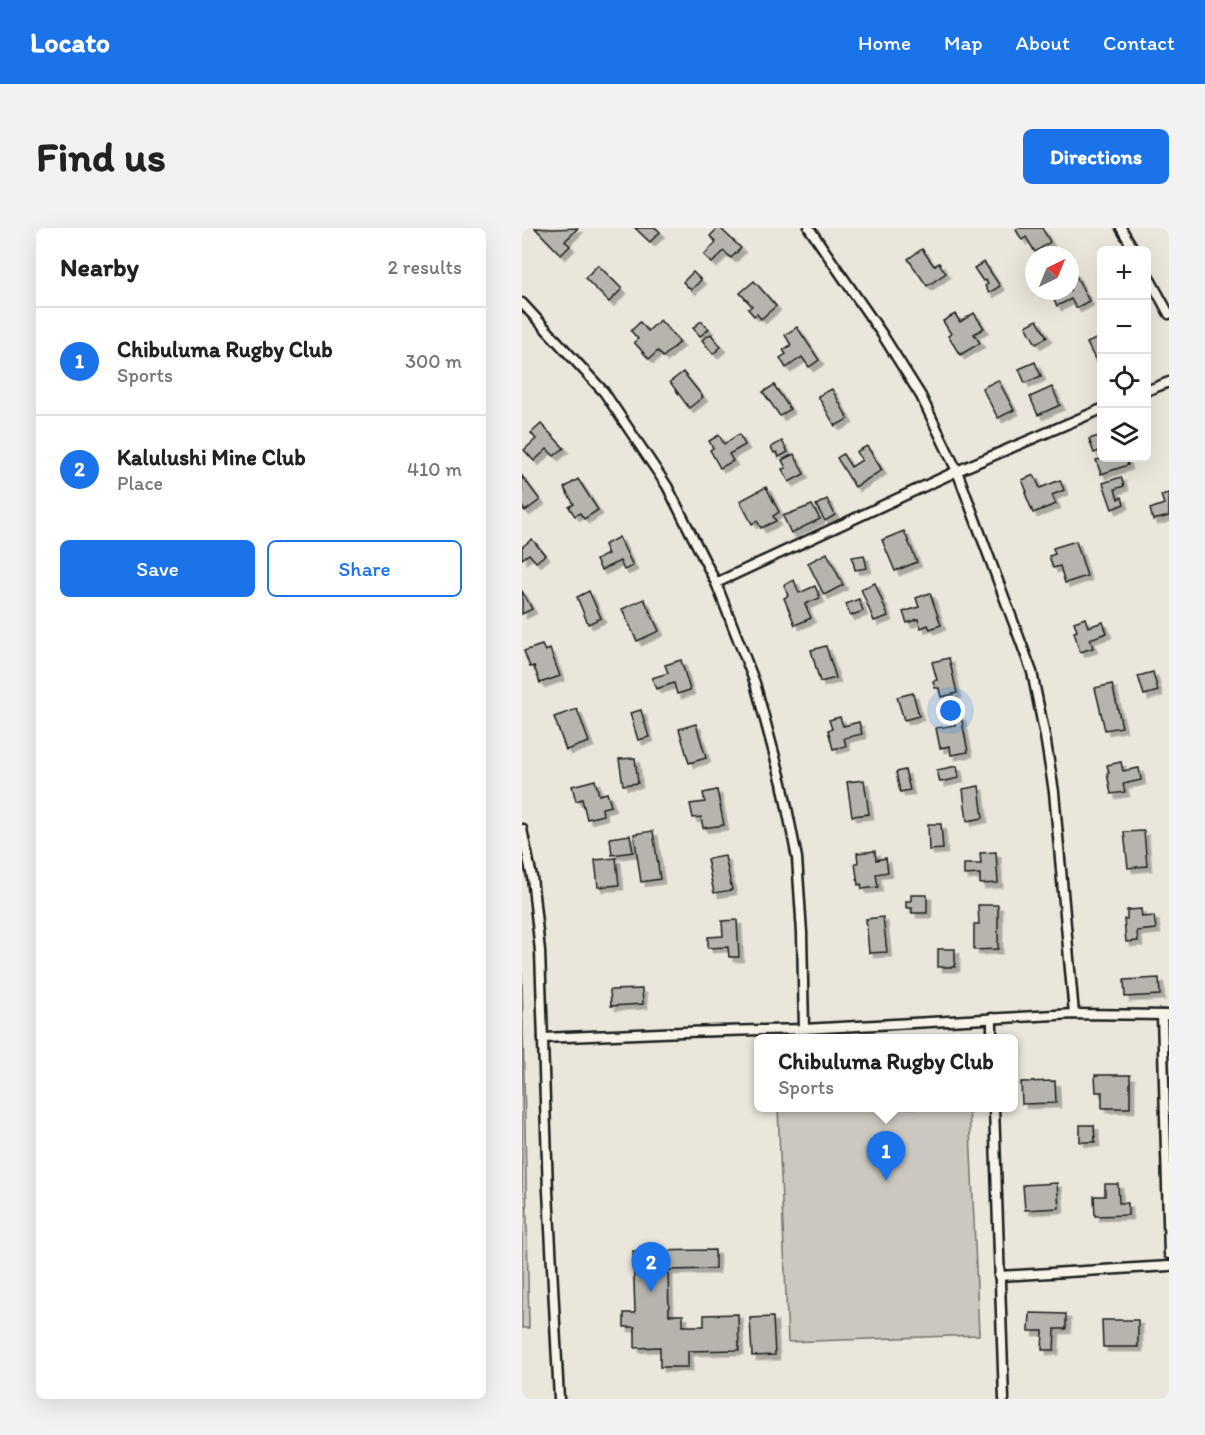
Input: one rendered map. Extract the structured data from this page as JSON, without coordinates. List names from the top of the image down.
{
  "north": "top right",
  "page": {
    "header": "Locato",
    "nav": [
      "Home",
      "Map",
      "About",
      "Contact"
    ],
    "buttons": [
      "Directions",
      ["Save", "Share"]
    ],
    "title": "Find us",
    "heading": ["Nearby", "2 results"],
    "map_buttons": ["+", "−"],
    "list": [
      {
        "mark": "1",
        "name": "Chibuluma Rugby Club",
        "note": "Sports",
        "value": "300 m"
      },
      {
        "mark": "2",
        "name": "Kalulushi Mine Club",
        "note": "Place",
        "value": "410 m"
      }
    ],
    "popup": ["Chibuluma Rugby Club", "Sports"],
    "pins": ["1", "2"]
  }
}
